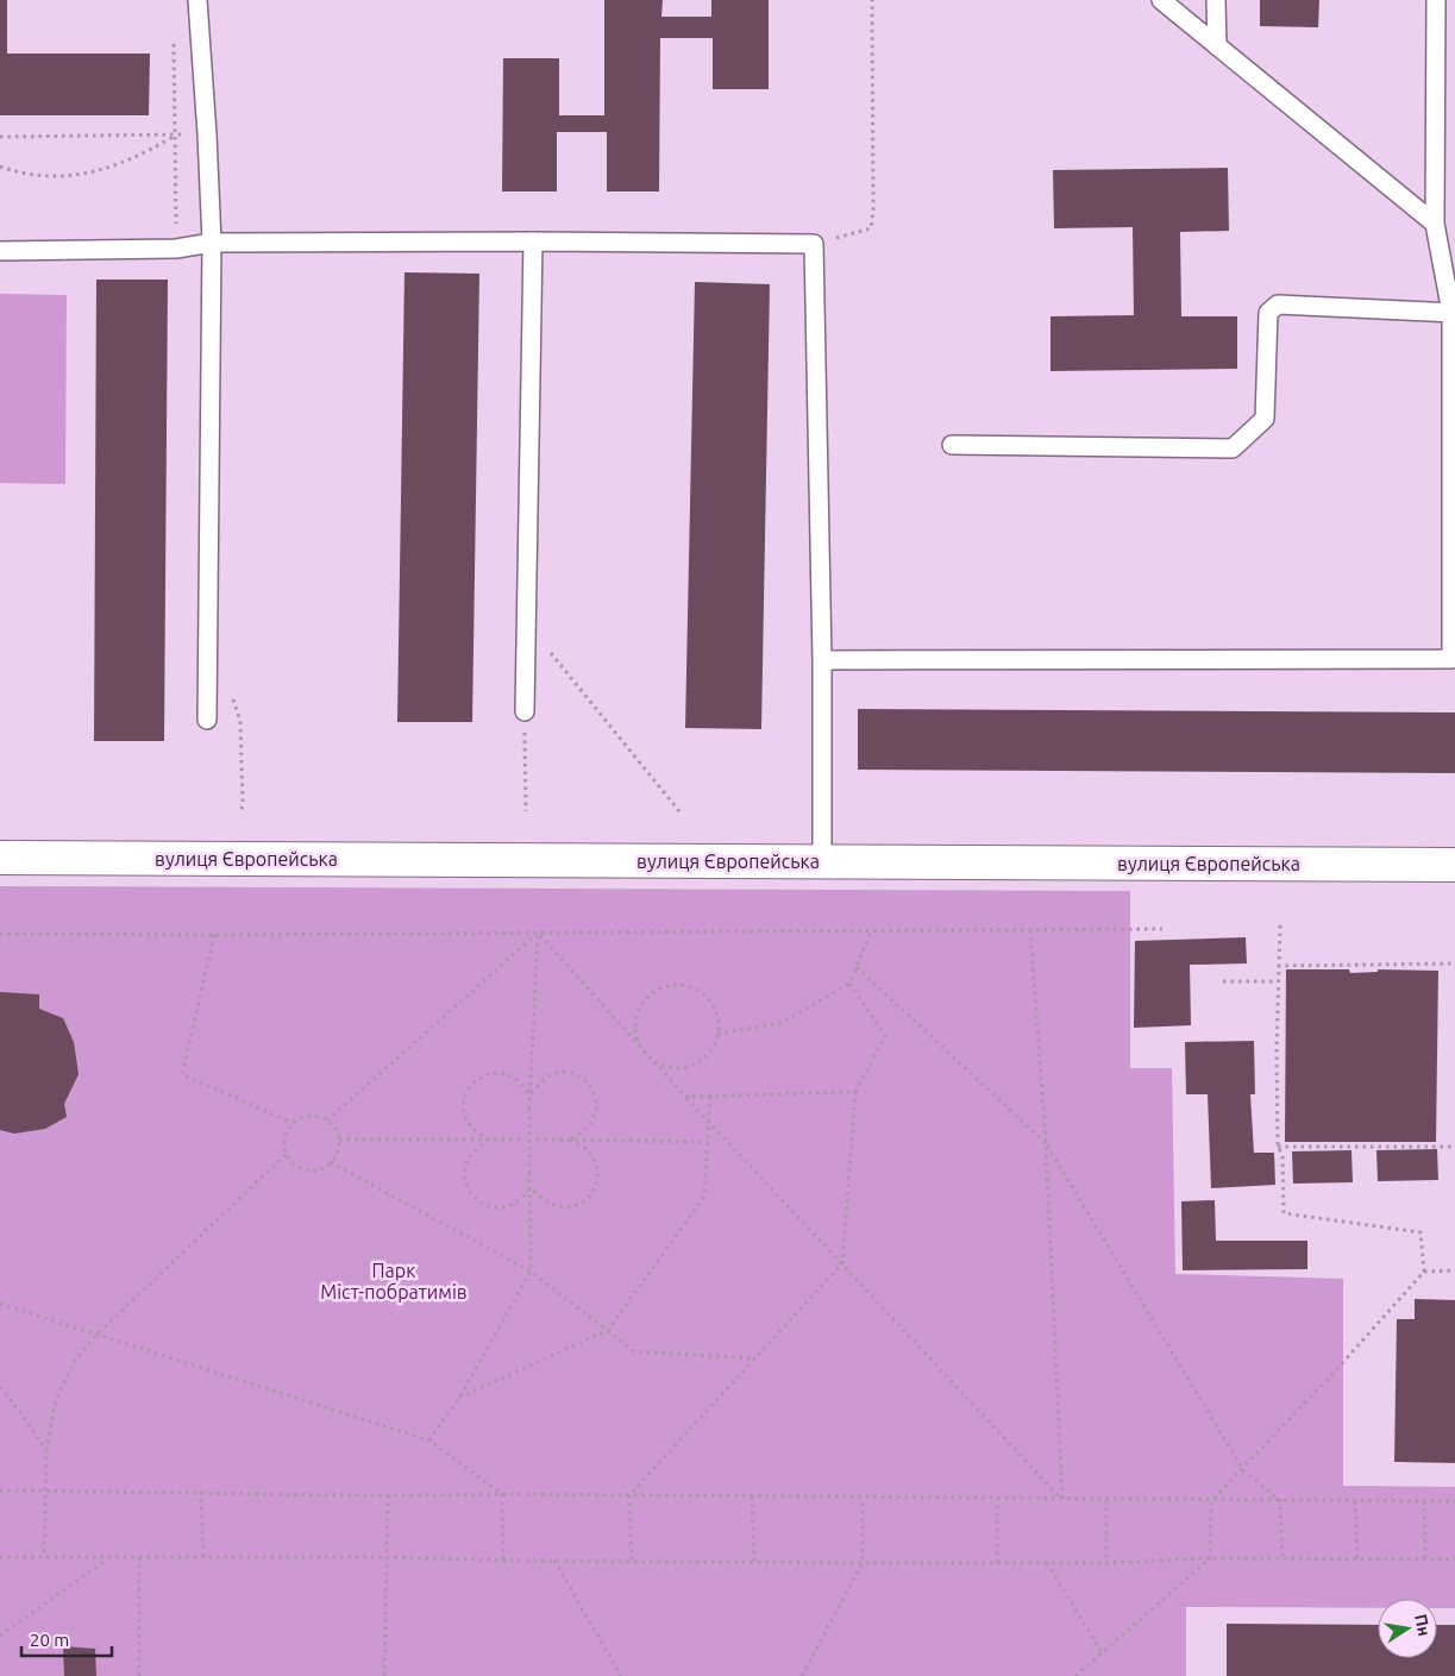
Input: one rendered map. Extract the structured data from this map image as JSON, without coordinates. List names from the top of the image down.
{
  "streets": {
    "street": ["вулиця Європейська"]
  },
  "parks": ["Парк Міст-побратимів"],
  "scale_bar": "20 m",
  "north": "right"
}
